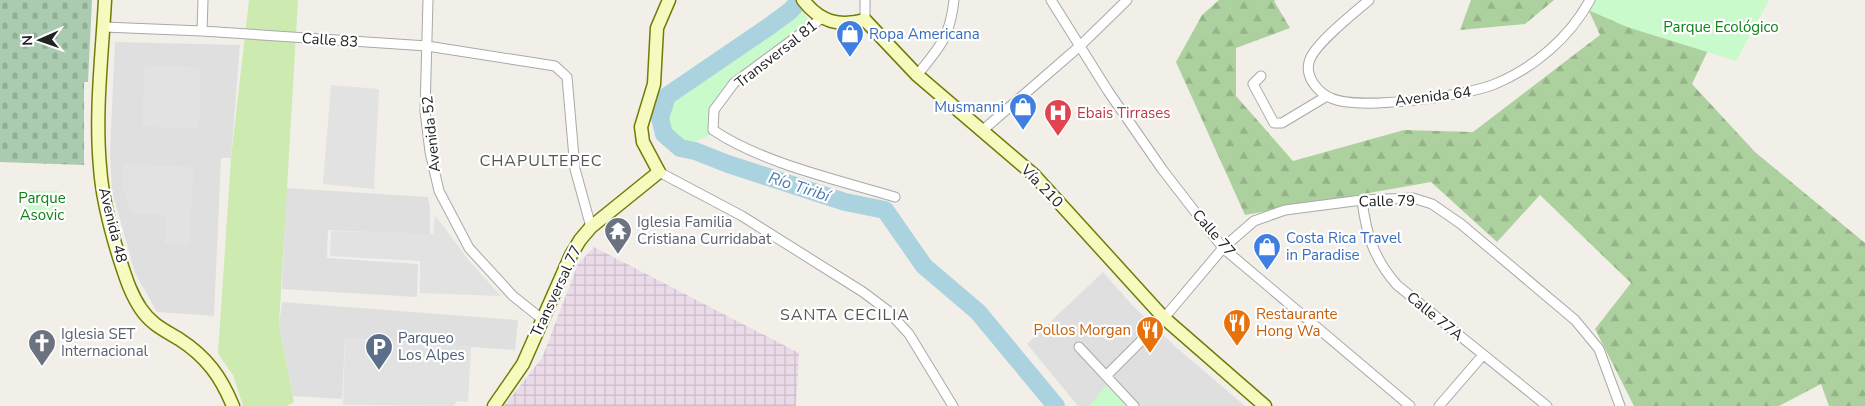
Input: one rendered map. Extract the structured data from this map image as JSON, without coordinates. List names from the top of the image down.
{
  "streets": {
    "street": [
      "Calle 83",
      "Transversal 81",
      "Avenida 64",
      "Avenida 52",
      "Vía 210",
      "Calle 79",
      "Avenida 48",
      "Calle 77",
      "Transversal 77",
      "Calle 77A"
    ]
  },
  "crossings": [
    ["Calle 83", "Avenida 52"],
    ["Calle 83", "Avenida 48"],
    ["Calle 83", "Transversal 77"],
    ["Avenida 52", "Transversal 77"],
    ["Vía 210", "Calle 79"],
    ["Calle 79", "Calle 77"],
    ["Calle 79", "Calle 77A"]
  ],
  "districts": ["CHAPULTEPEC", "SANTA CECILIA"],
  "water": ["Río Tiribí"],
  "parks": ["Parque Ecológico", "Parque Asovic"],
  "places": {
    "shop": ["Ropa Americana", "Musmanni", "Costa Rica Travel in Paradise"],
    "hospital": ["Ebais Tirrases"],
    "temple": ["Iglesia Familia Cristiana Curridabat"],
    "restaurant": ["Restaurante Hong Wa", "Pollos Morgan"],
    "church": ["Iglesia SET Internacional"],
    "parking": ["Parqueo Los Alpes"]
  },
  "north": "left"
}
